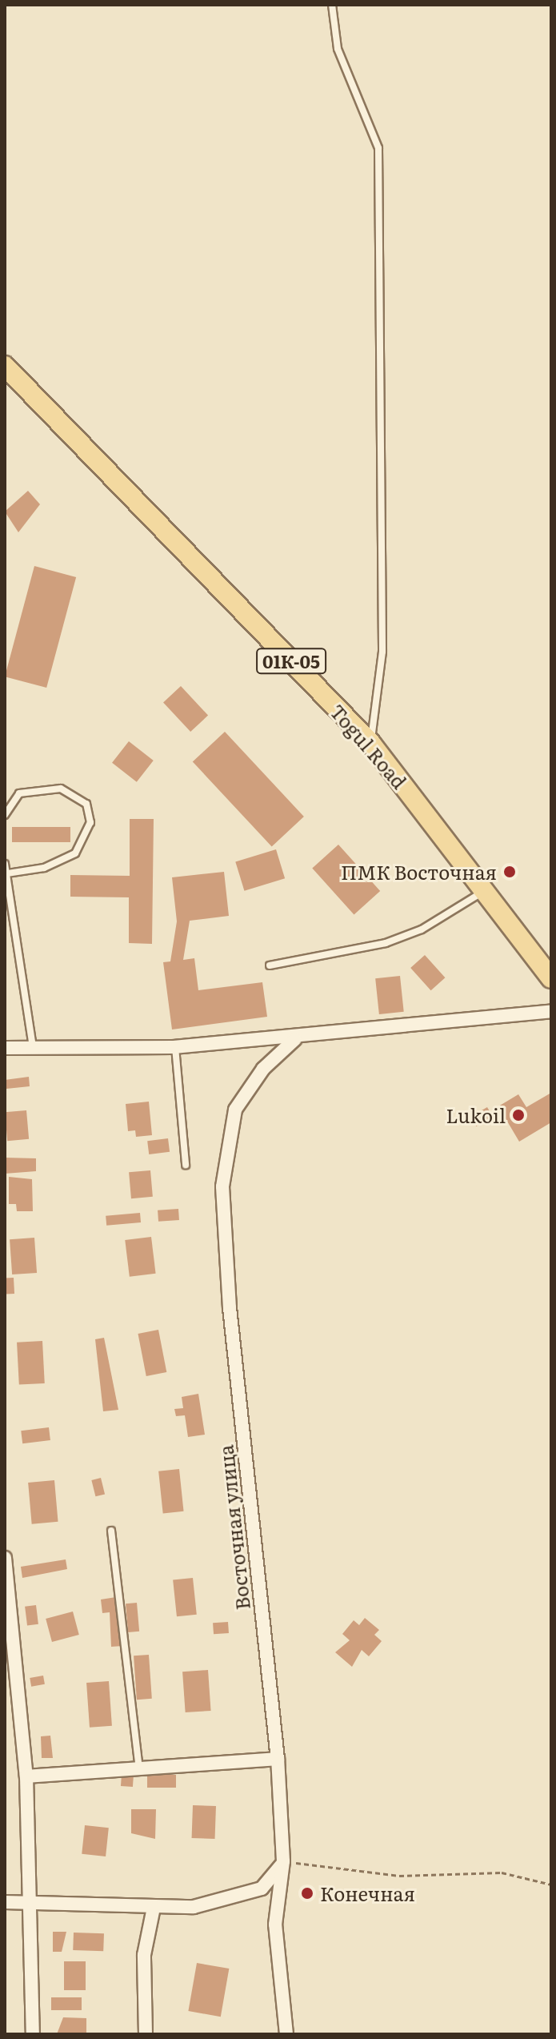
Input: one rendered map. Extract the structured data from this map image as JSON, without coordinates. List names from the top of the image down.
{
  "streets": {
    "main road": ["01К-05", "Togul Road"],
    "street": ["Восточная улица"]
  },
  "places": ["ПМК Восточная", "Lukoil", "Конечная"]
}
